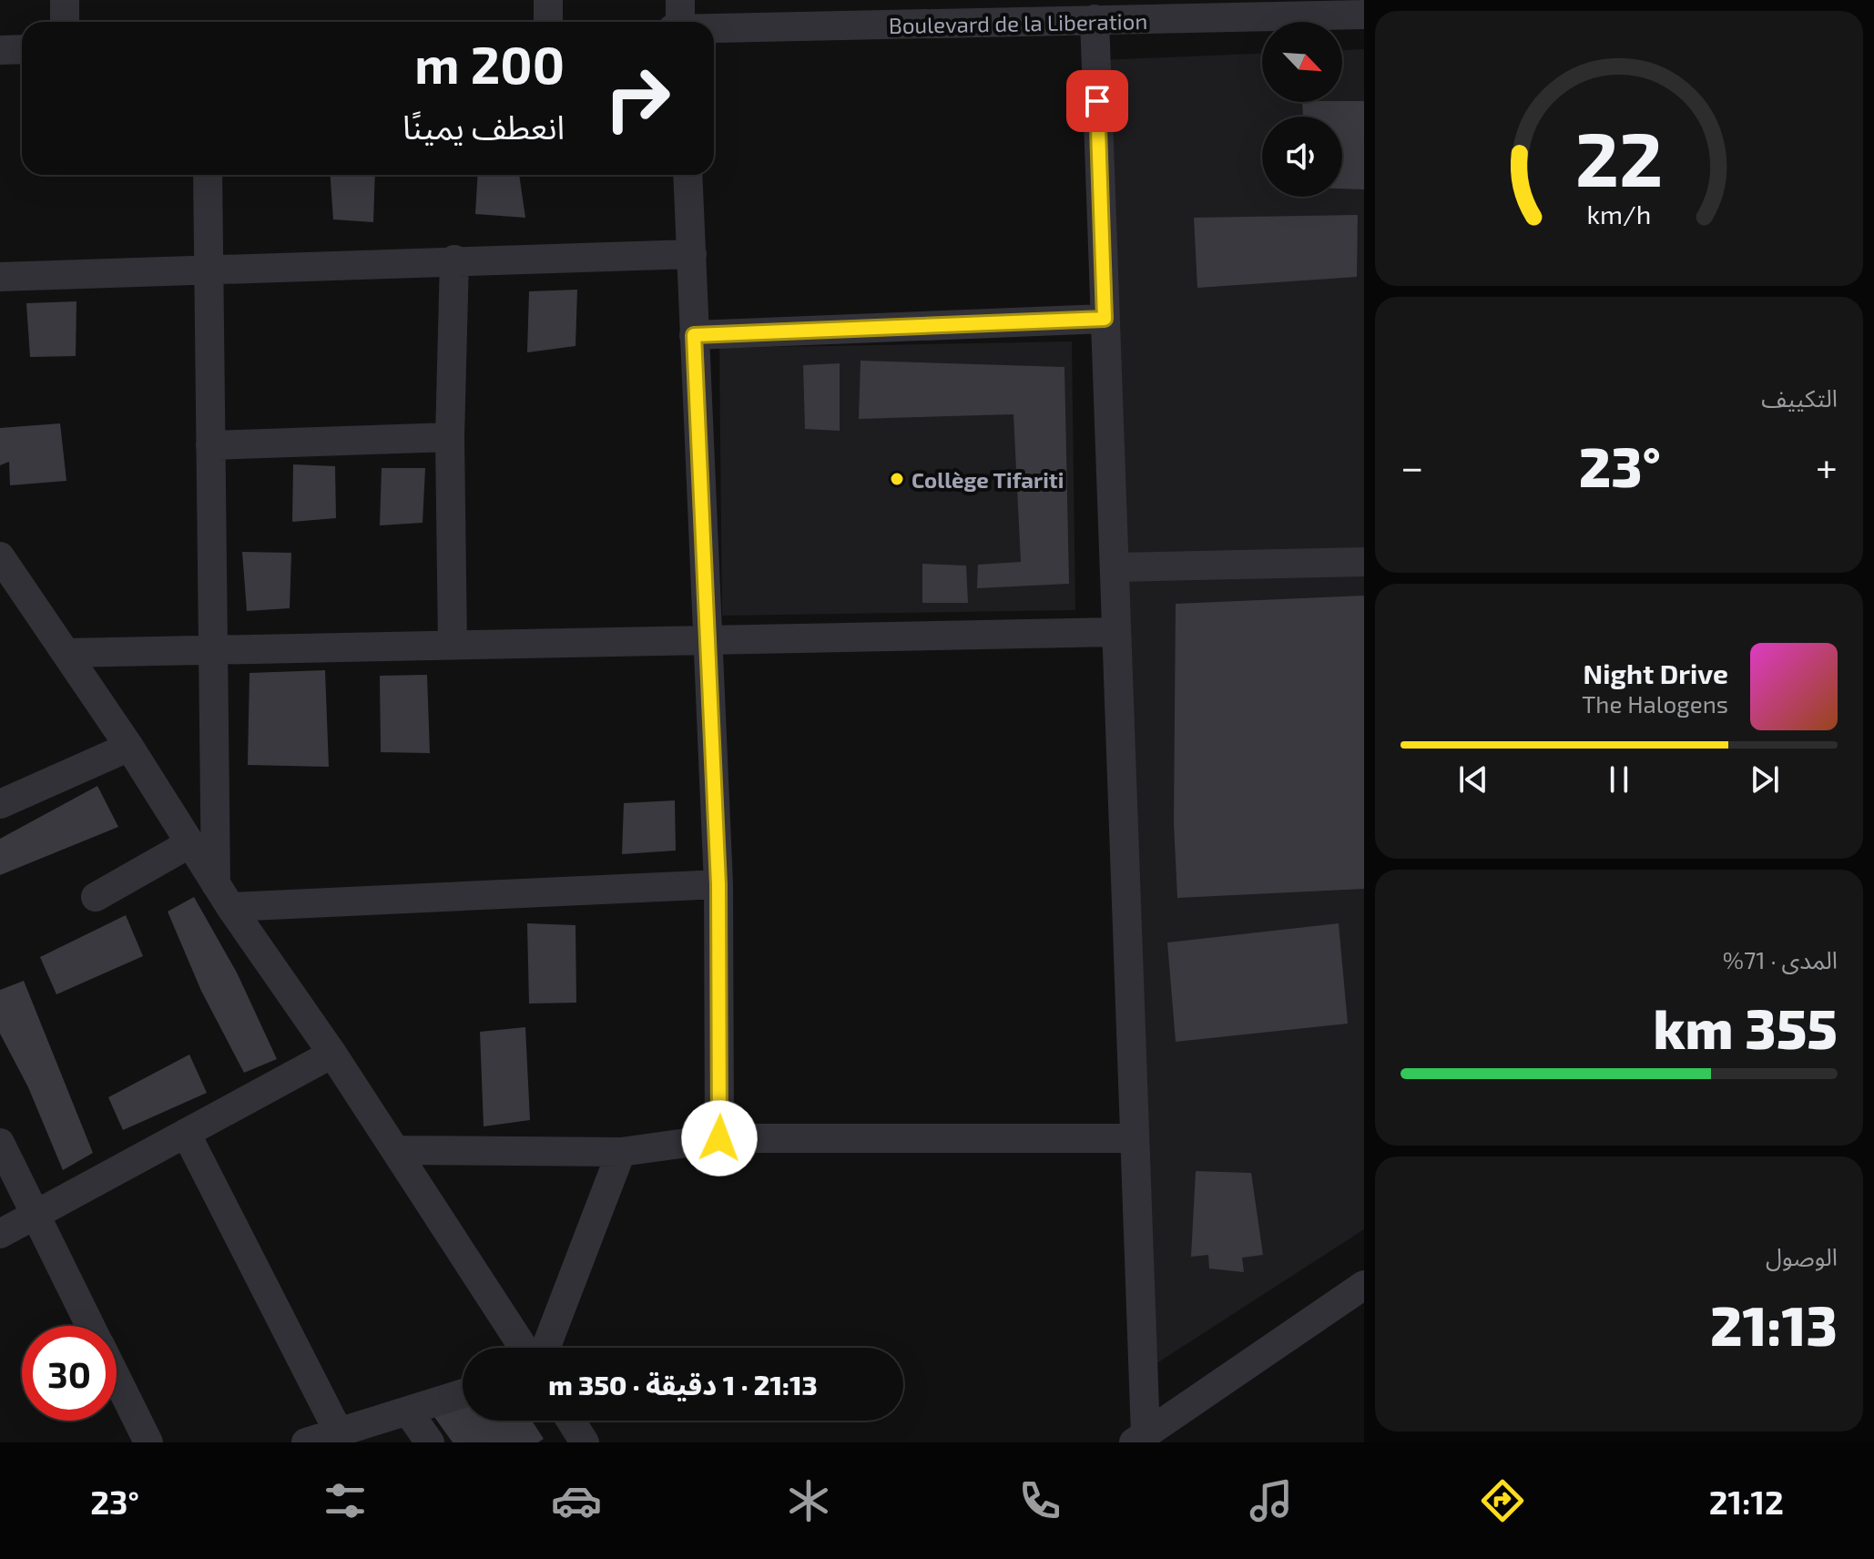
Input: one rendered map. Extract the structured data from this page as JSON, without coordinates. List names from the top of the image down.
{
  "streets": {
    "street": ["Boulevard de la Liberation"]
  },
  "places": ["Collège Tifariti"],
  "north": "bottom right",
  "page": {
    "turn": ["200 m", "انعطف يمينًا"],
    "tile": [
      "التكييف",
      ["المدى · 71%", "355 km"],
      ["الوصول", "21:13"]
    ],
    "heat": ["−", "23°", "+"],
    "song": ["Night Drive", "The Halogens"],
    "limit": "30",
    "trip": "21:13 · 1 دقيقة · 350 m",
    "tabs": ["21:12", "23°"],
    "gauge": ["22", "km/h"]
  }
}
